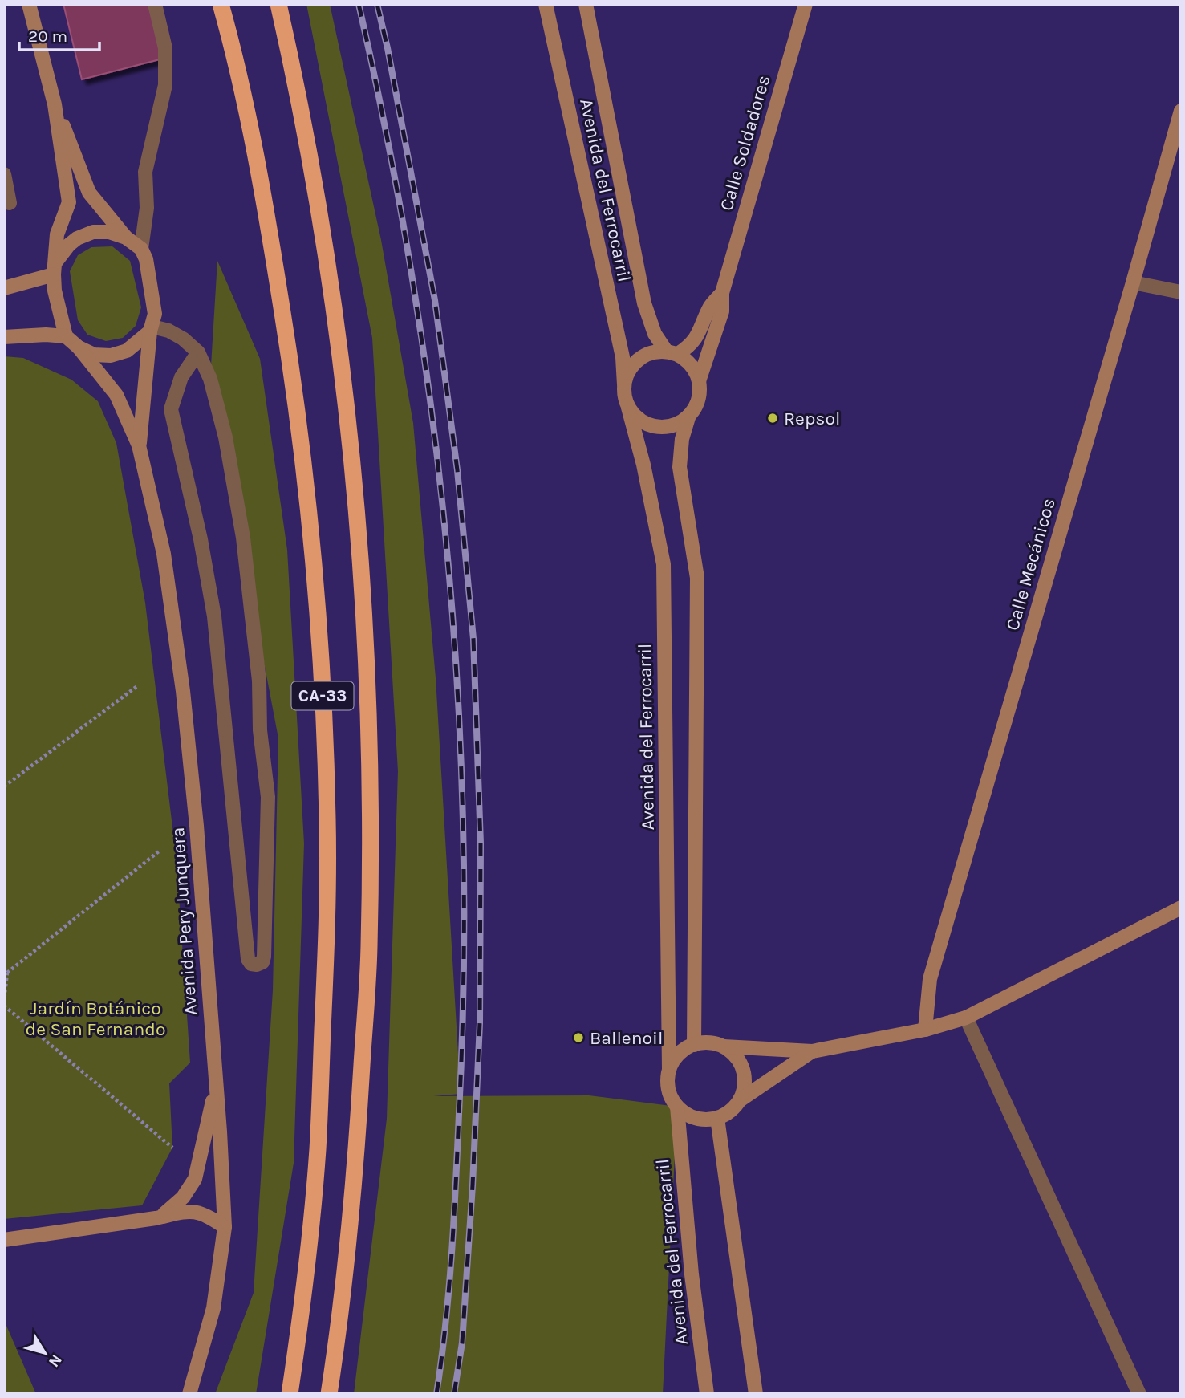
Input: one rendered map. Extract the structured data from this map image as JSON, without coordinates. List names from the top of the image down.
{
  "streets": {
    "highway": ["CA-33"],
    "street": [
      "Calle Soldadores",
      "Avenida del Ferrocarril",
      "Calle Mecánicos",
      "Avenida Pery Junquera"
    ]
  },
  "crossings": [
    ["Calle Soldadores", "Avenida del Ferrocarril"]
  ],
  "parks": ["Jardín Botánico de San Fernando"],
  "places": ["Repsol", "Ballenoil"],
  "scale_bar": "20 m",
  "north": "bottom right"
}
